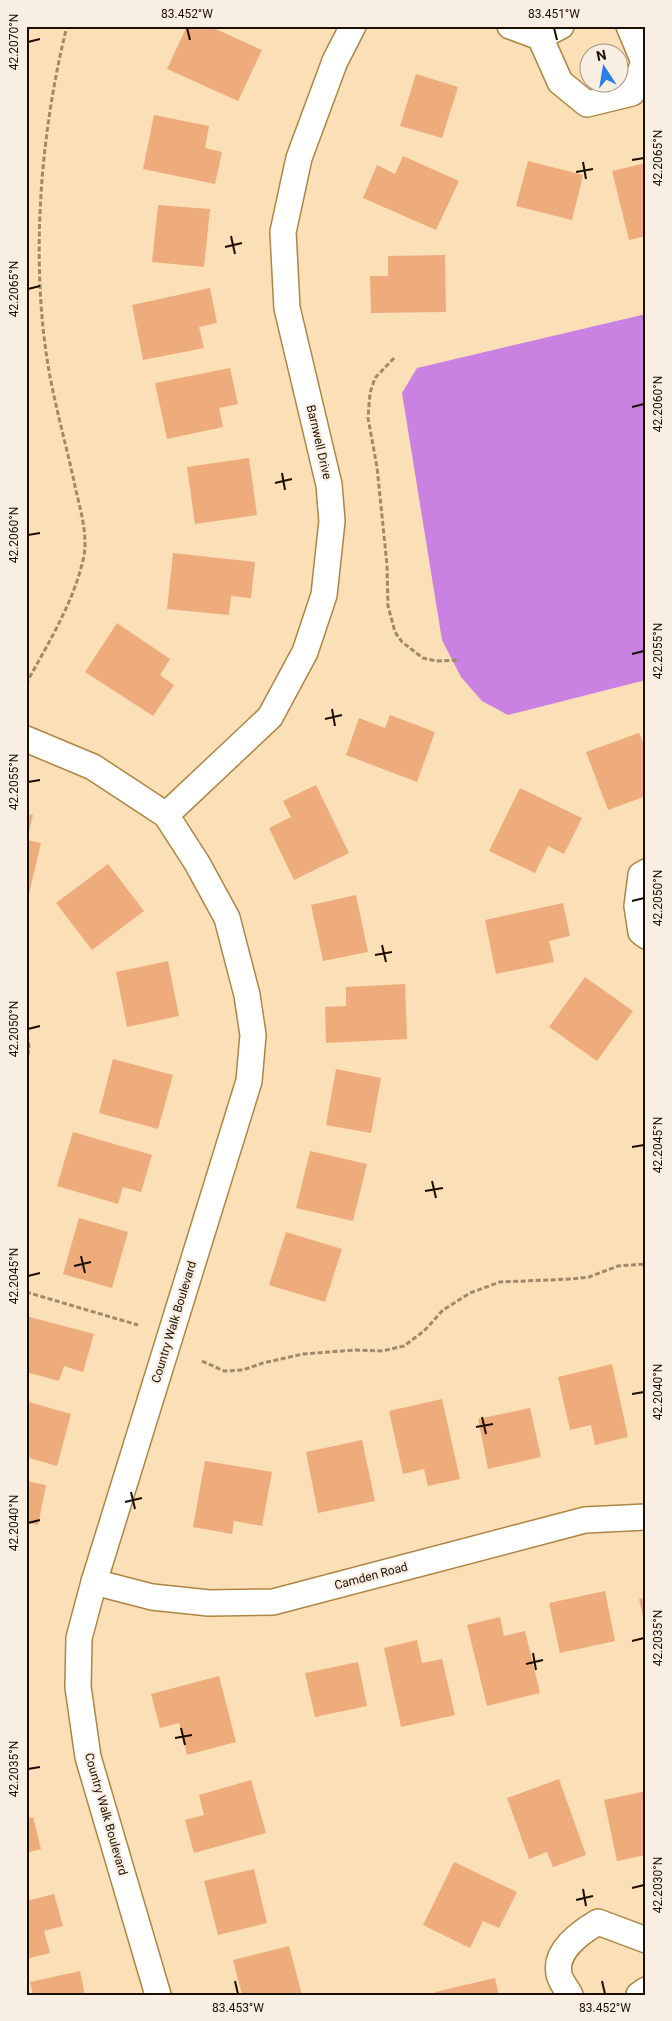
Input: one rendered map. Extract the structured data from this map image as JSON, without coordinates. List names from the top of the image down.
{
  "streets": {
    "street": ["Barnwell Drive", "Country Walk Boulevard", "Camden Road"]
  },
  "crossings": [
    ["Barnwell Drive", "Country Walk Boulevard"],
    ["Country Walk Boulevard", "Camden Road"]
  ],
  "north": "top",
  "coordinates": [
    "83.452°W",
    "83.451°W",
    "42.2070°N",
    "42.2065°N",
    "42.2060°N",
    "42.2055°N",
    "42.2050°N",
    "42.2045°N",
    "42.2040°N",
    "42.2035°N",
    "42.2030°N",
    "83.453°W"
  ]
}
